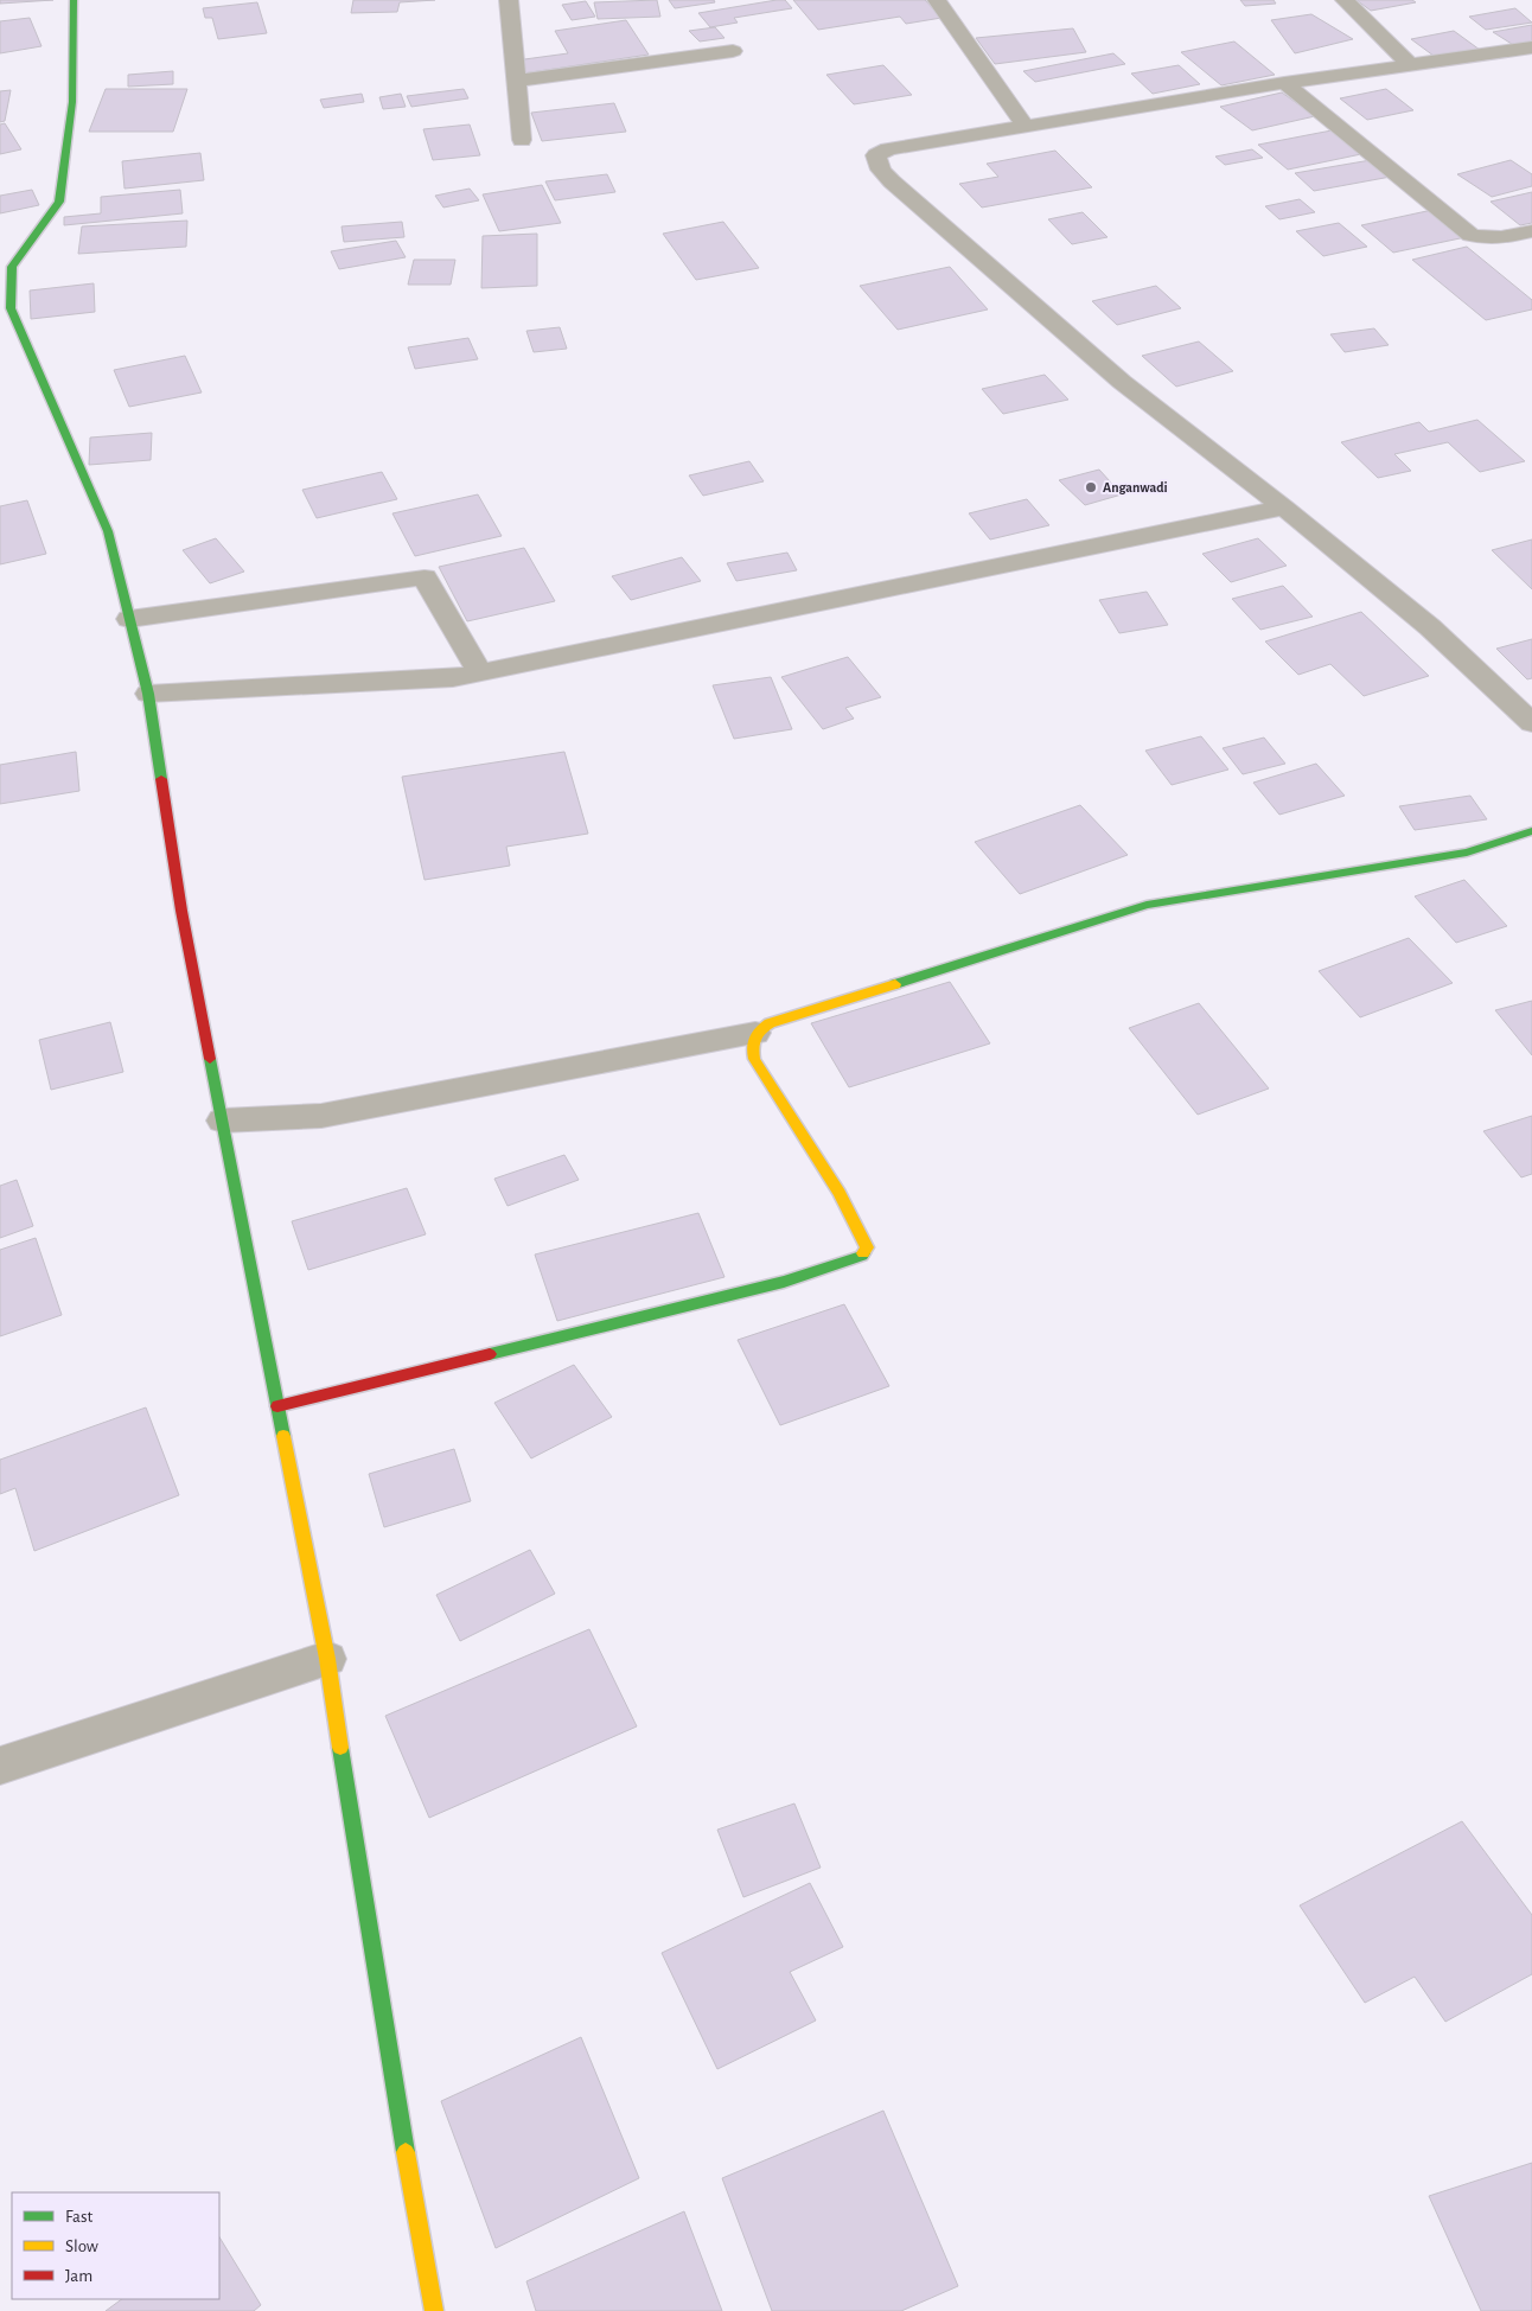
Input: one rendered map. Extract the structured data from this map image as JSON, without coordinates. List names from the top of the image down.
{
  "places": ["Anganwadi"],
  "legend": ["Fast", "Slow", "Jam"]
}
